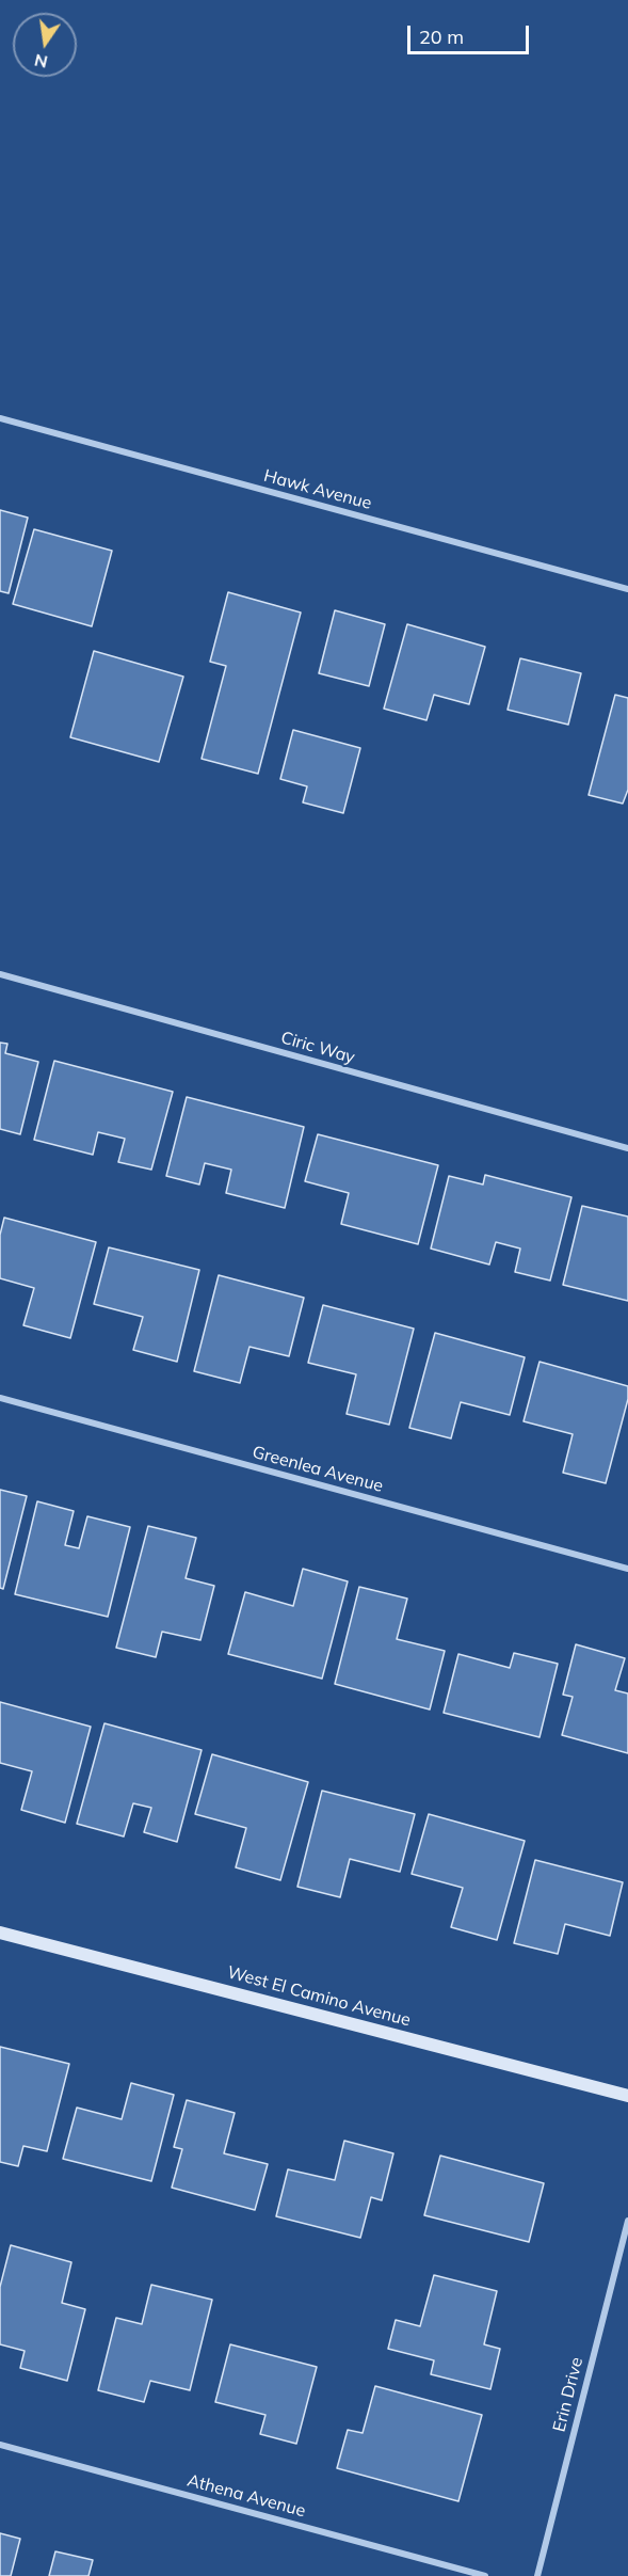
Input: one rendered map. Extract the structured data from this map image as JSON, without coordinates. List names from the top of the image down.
{
  "streets": {
    "main road": ["West El Camino Avenue"],
    "street": [
      "Hawk Avenue",
      "Ciric Way",
      "Greenlea Avenue",
      "Erin Drive",
      "Athena Avenue"
    ]
  },
  "scale_bar": "20 m",
  "north": "bottom"
}
